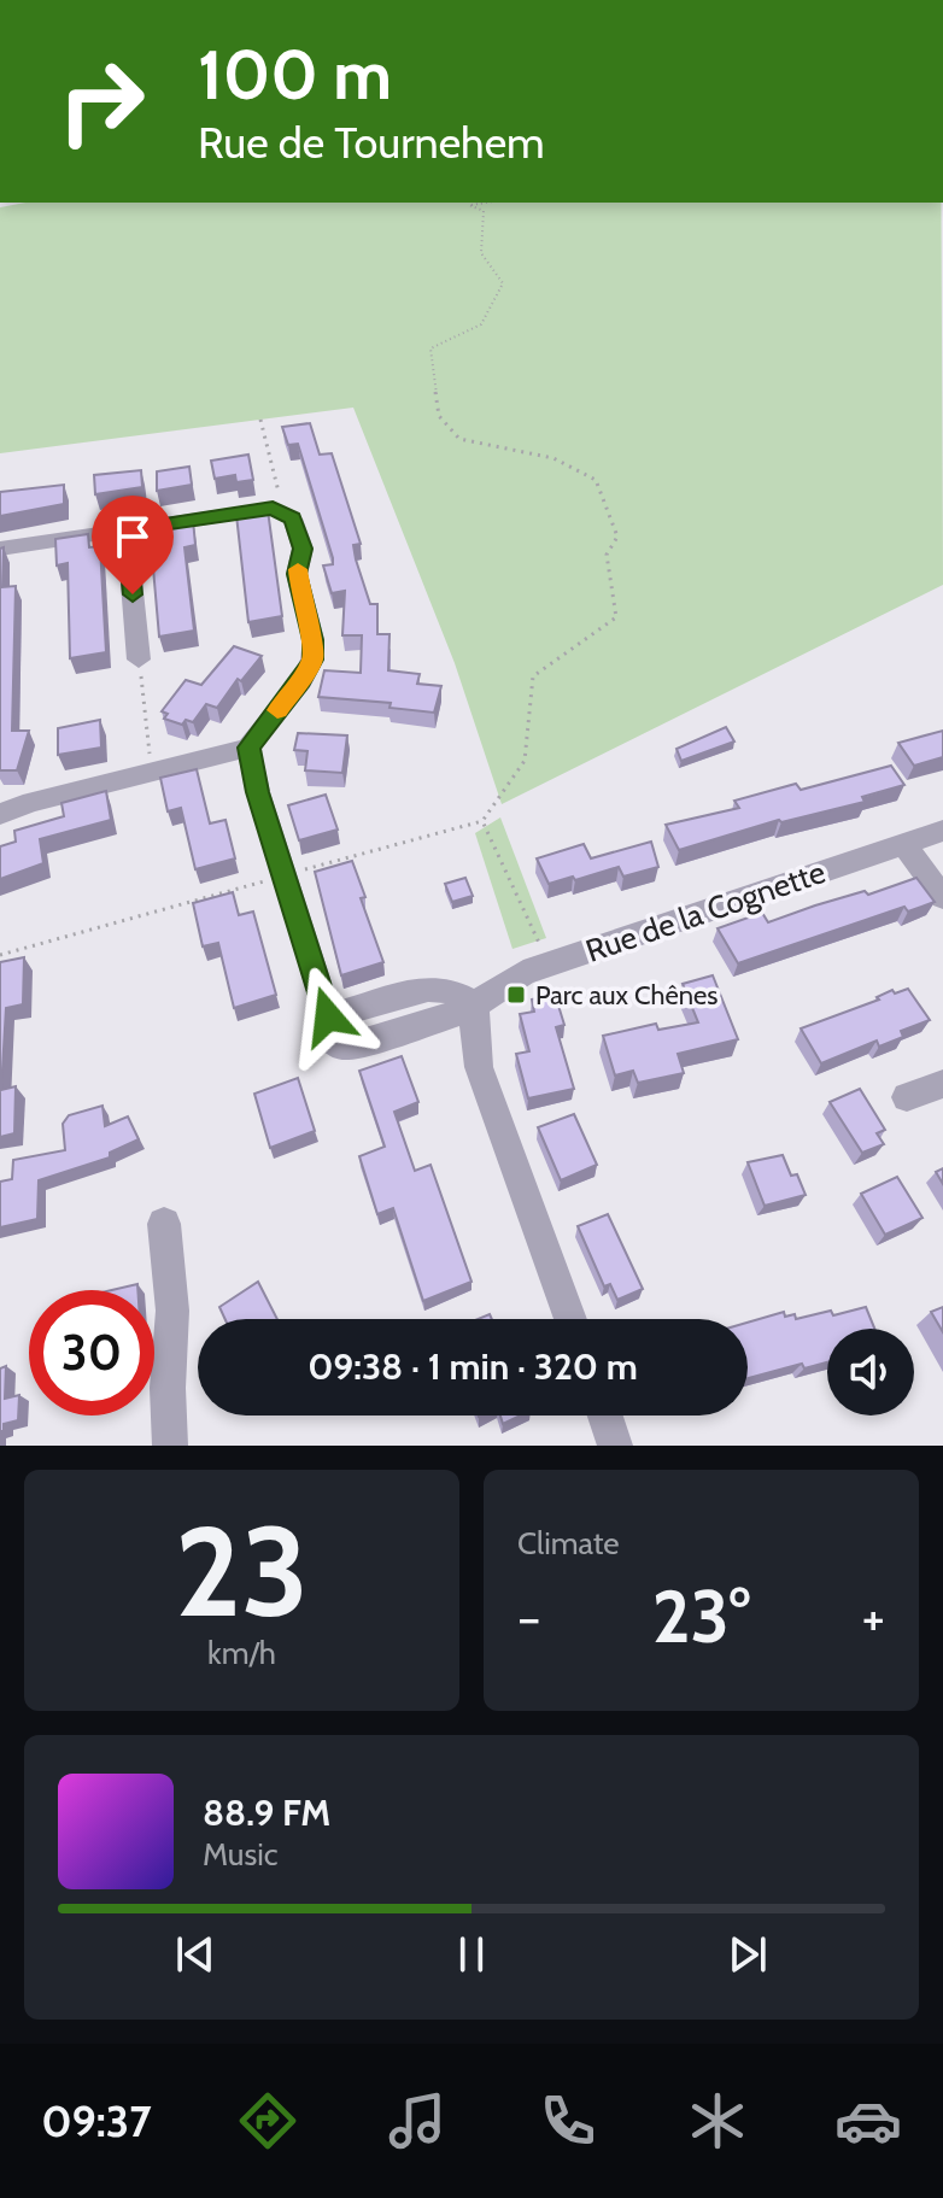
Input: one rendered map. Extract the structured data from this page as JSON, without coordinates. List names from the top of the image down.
{
  "streets": {
    "street": ["Rue de la Cognette"]
  },
  "places": {
    "transit": ["Parc aux Chênes"]
  },
  "page": {
    "turn": ["100 m", "Rue de Tournehem"],
    "limit": "30",
    "trip": "09:38 · 1 min · 320 m",
    "tile": [
      ["23", "km/h"],
      "Climate"
    ],
    "heat": ["−", "23°", "+"],
    "song": ["88.9 FM", "Music"],
    "tabs": "09:37"
  }
}
